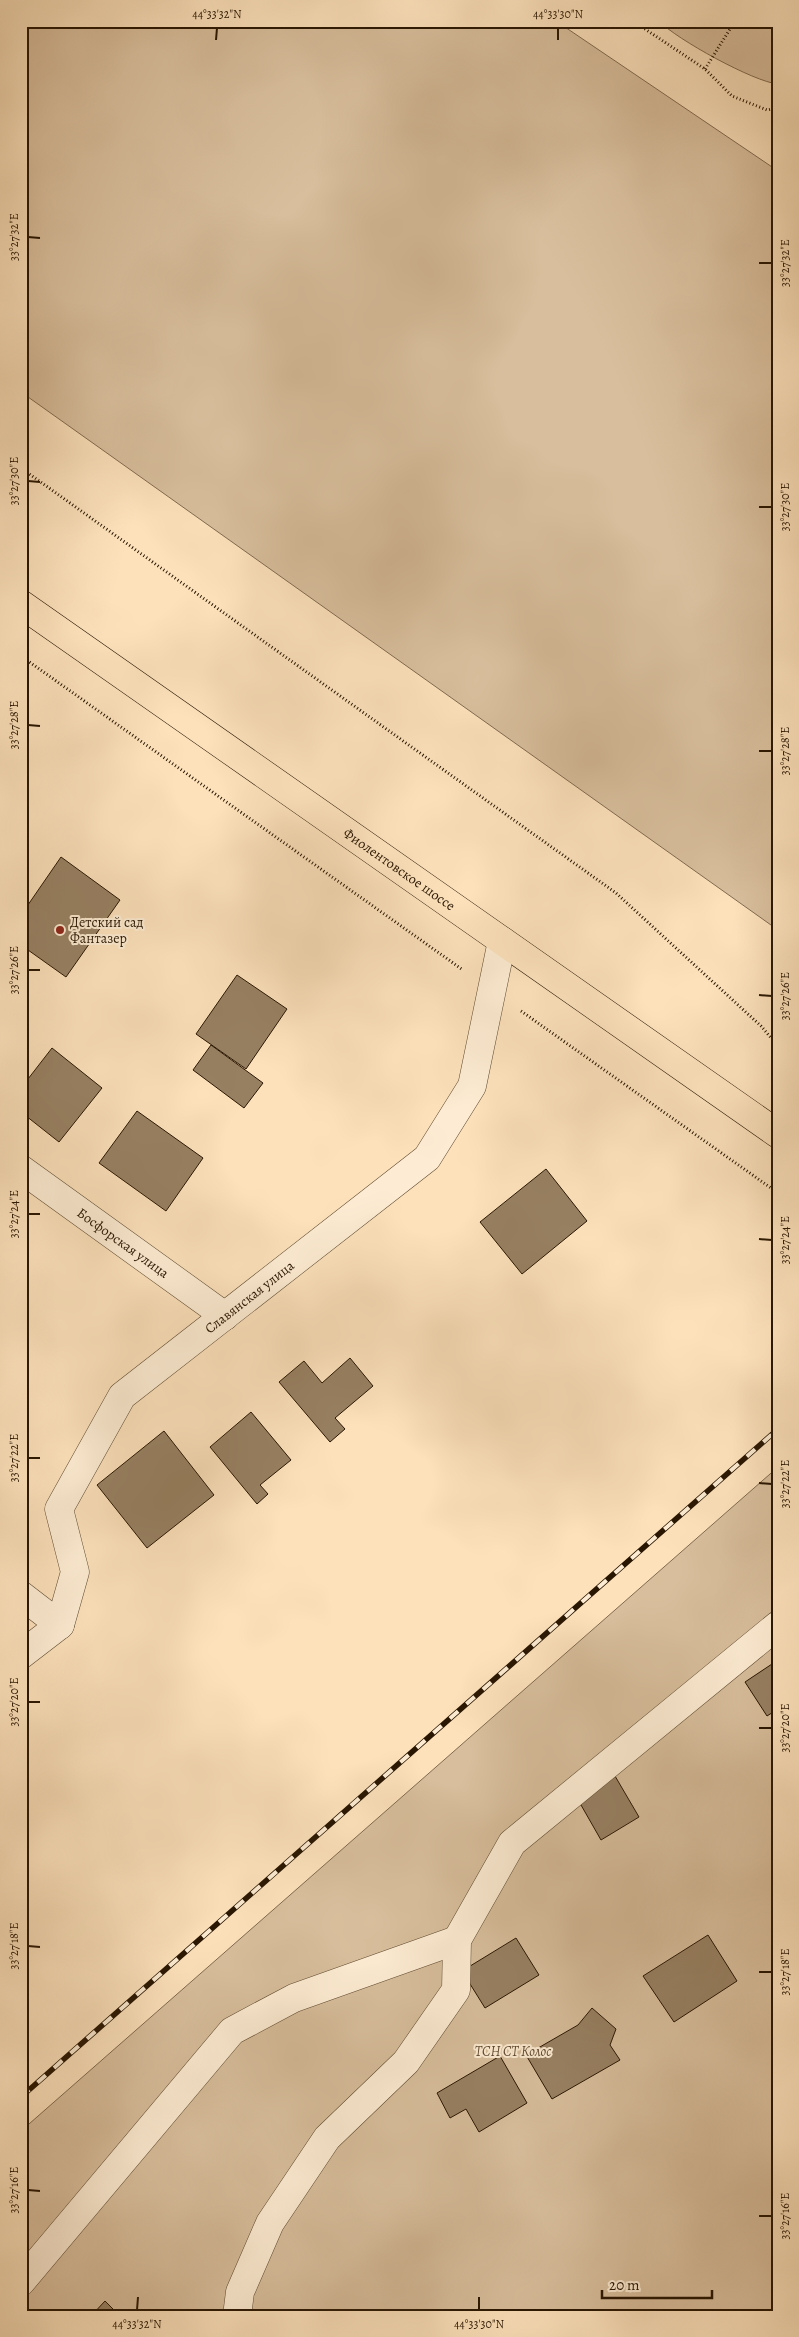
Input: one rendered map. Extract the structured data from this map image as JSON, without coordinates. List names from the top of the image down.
{
  "streets": {
    "main road": ["Фиолентовское шоссе"],
    "street": ["Босфорская улица", "Славянская улица"]
  },
  "crossings": [
    ["Фиолентовское шоссе", "Славянская улица"],
    ["Босфорская улица", "Славянская улица"]
  ],
  "parks": ["ТСН СТ Колос"],
  "places": ["Детский сад Фантазер"],
  "scale_bar": "20 m",
  "coordinates": [
    "44°33'32\"N",
    "44°33'30\"N",
    "33°27'32\"E",
    "33°27'30\"E",
    "33°27'28\"E",
    "33°27'26\"E",
    "33°27'24\"E",
    "33°27'22\"E",
    "33°27'20\"E",
    "33°27'18\"E",
    "33°27'16\"E"
  ]
}
